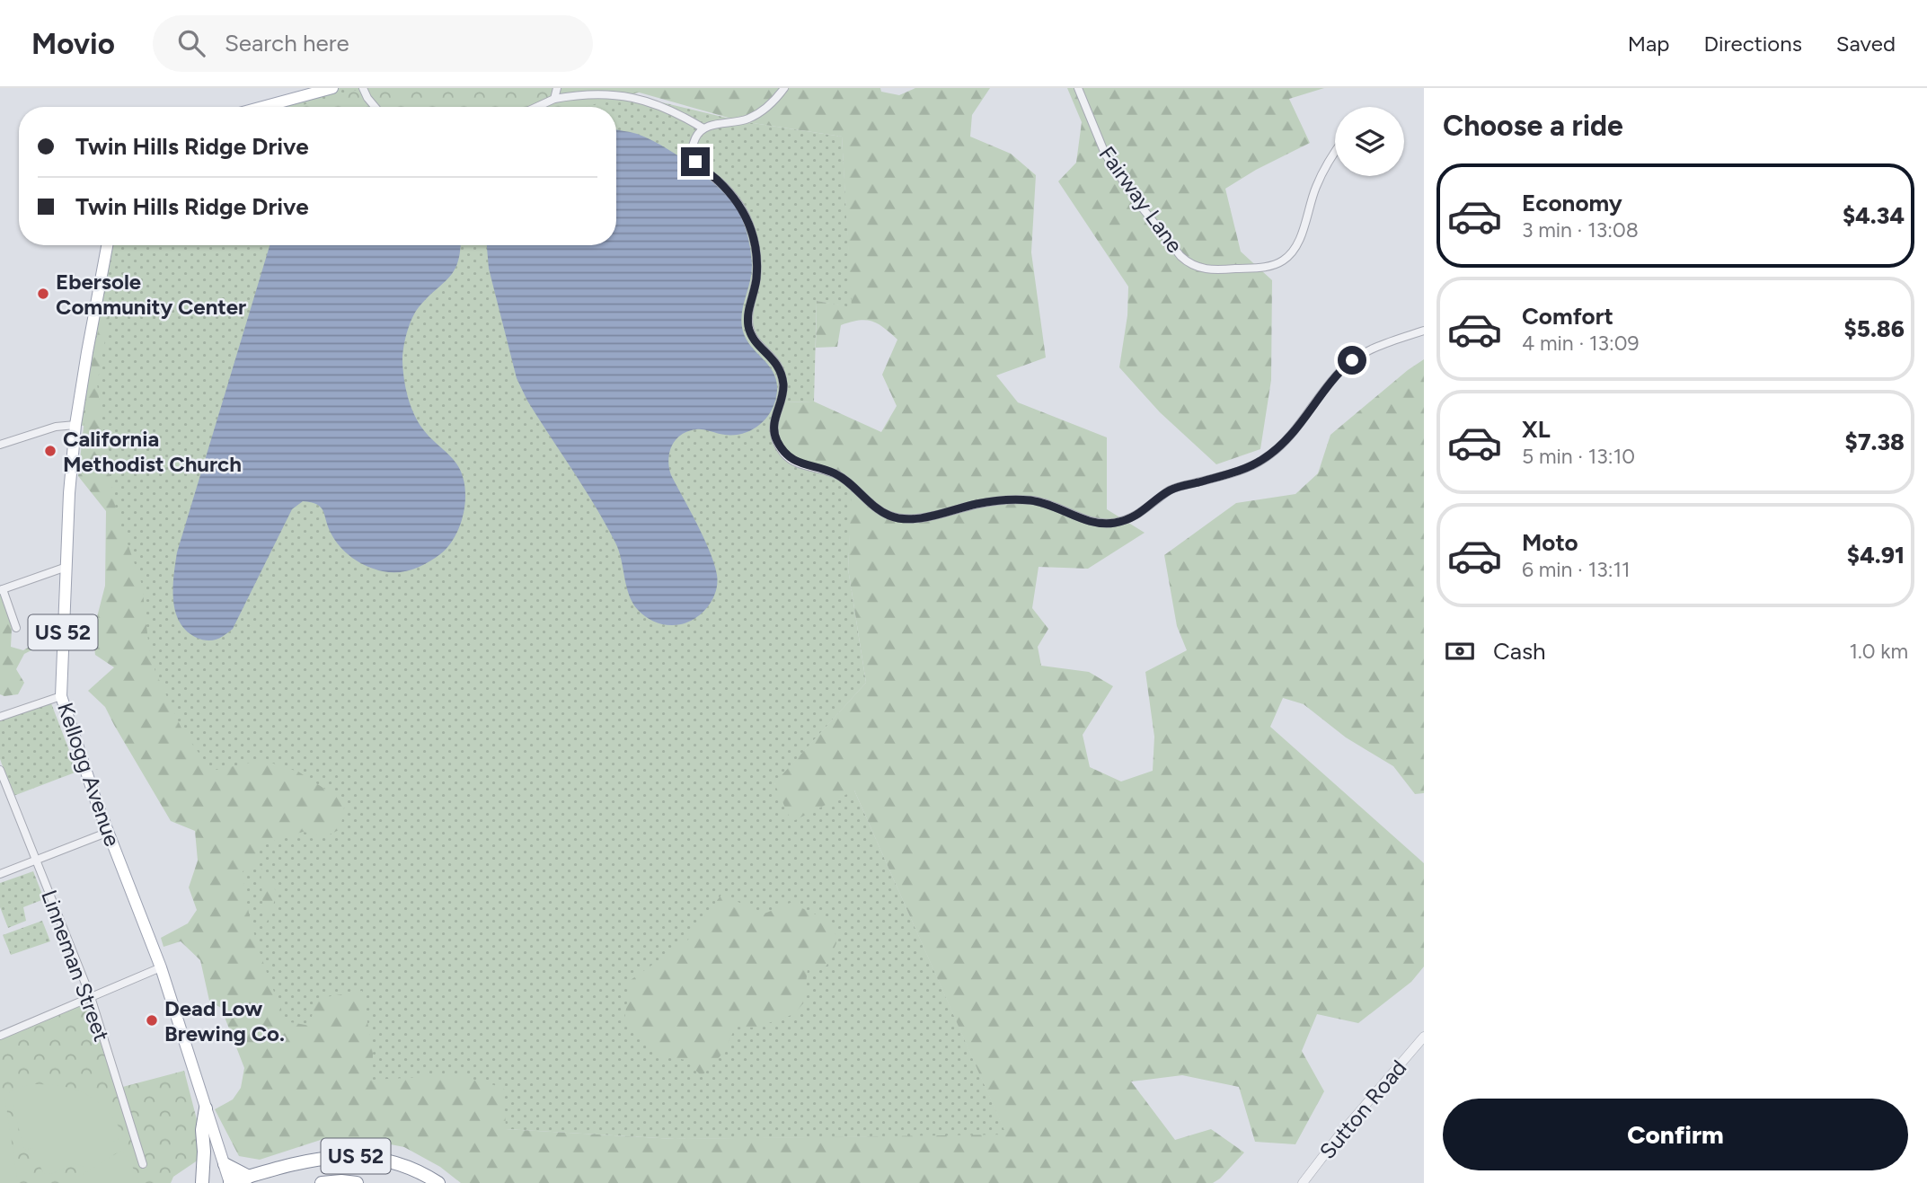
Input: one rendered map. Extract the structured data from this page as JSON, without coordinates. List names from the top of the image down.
{
  "streets": {
    "highway": ["US 52"],
    "main road": ["Kellogg Avenue"],
    "street": ["Fairway Lane", "Linneman Street", "Sutton Road"]
  },
  "crossings": [
    ["US 52", "Kellogg Avenue"]
  ],
  "places": ["Ebersole Community Center", "California Methodist Church", "Dead Low Brewing Co."],
  "page": {
    "header": "Movio",
    "search": "Search here",
    "nav": ["Map", "Directions", "Saved"],
    "heading": "Choose a ride",
    "banner": ["Twin Hills Ridge Drive", "Twin Hills Ridge Drive"],
    "list": [
      {
        "name": "Economy",
        "note": "3 min · 13:08",
        "value": "$4.34"
      },
      {
        "name": "Comfort",
        "note": "4 min · 13:09",
        "value": "$5.86"
      },
      {
        "name": "XL",
        "note": "5 min · 13:10",
        "value": "$7.38"
      },
      {
        "name": "Moto",
        "note": "6 min · 13:11",
        "value": "$4.91"
      }
    ],
    "pay": ["Cash", "1.0 km"],
    "buttons": "Confirm"
  }
}
